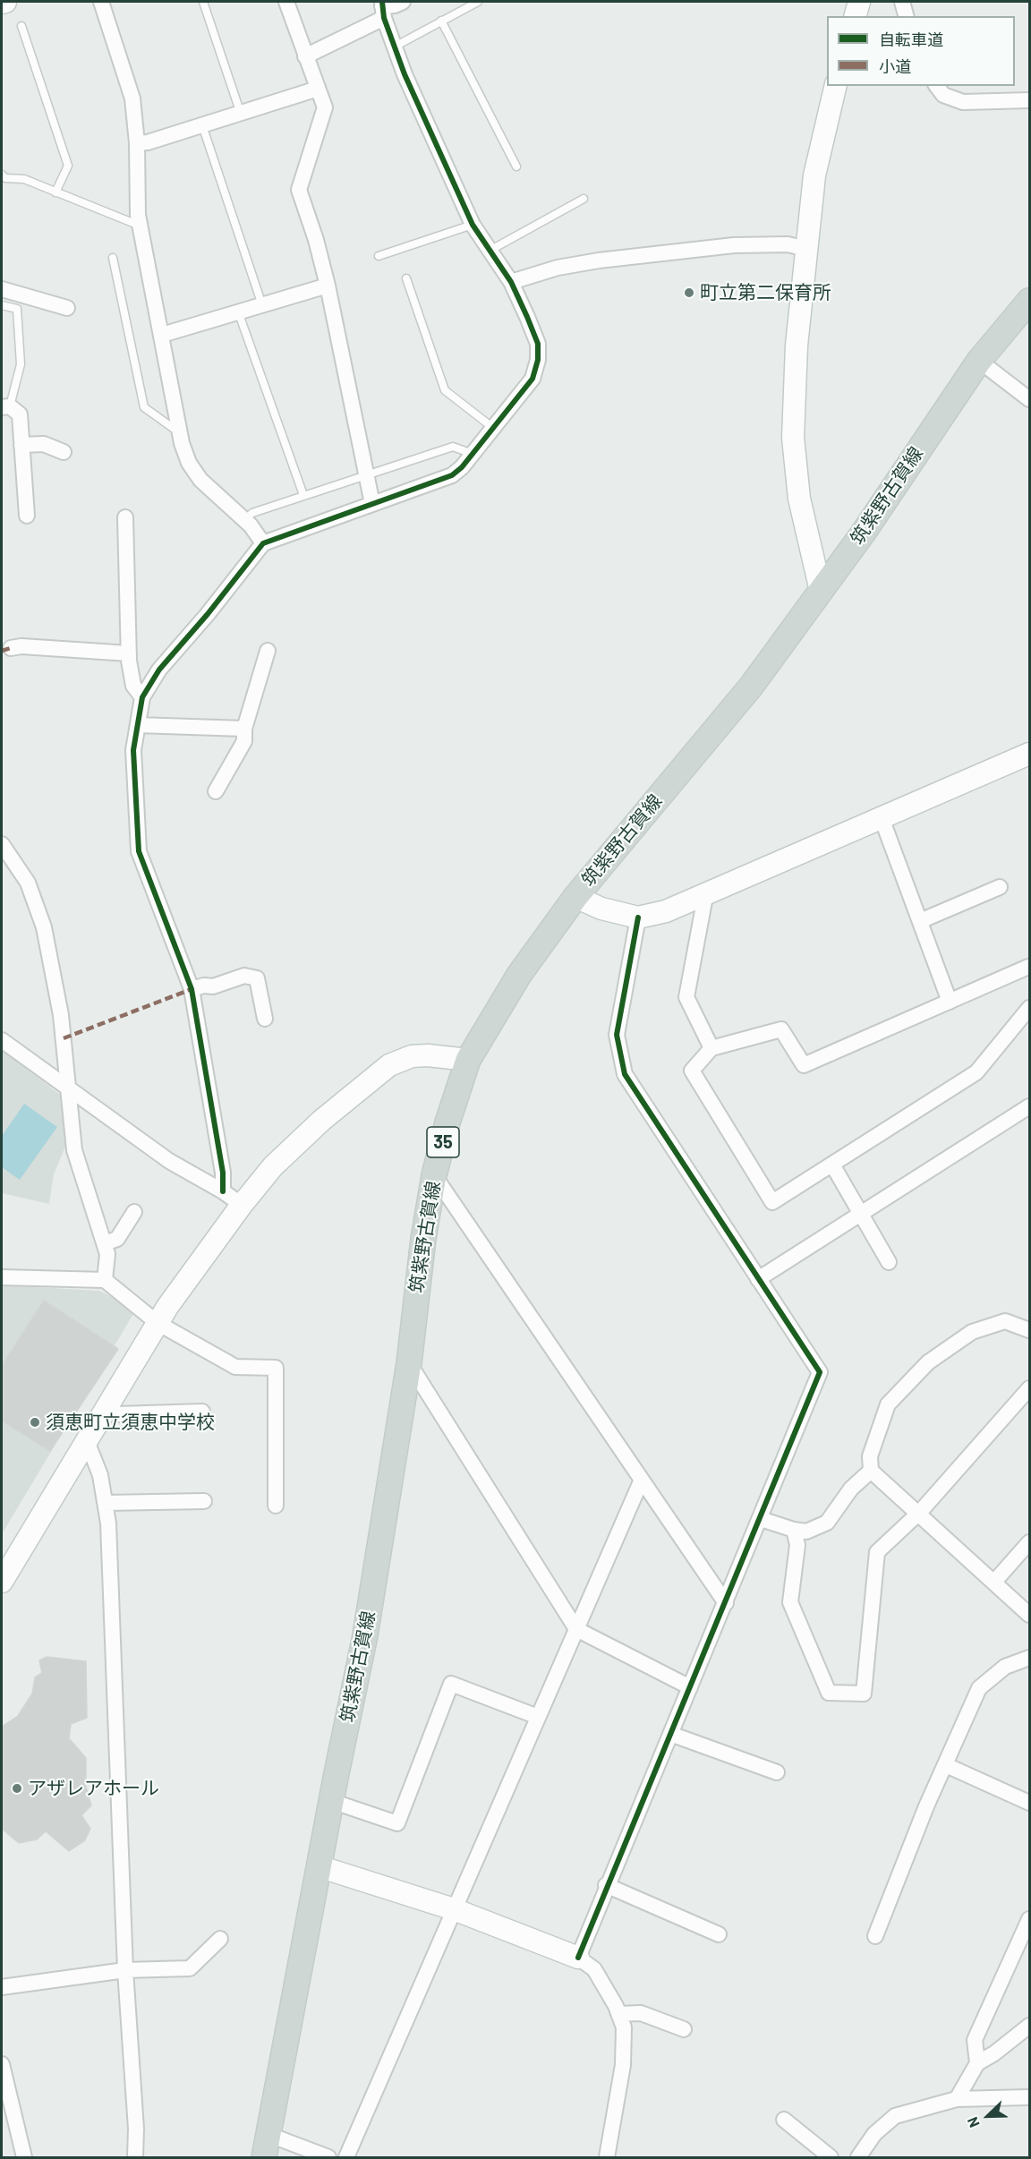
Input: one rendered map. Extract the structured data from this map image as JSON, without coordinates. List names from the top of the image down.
{
  "streets": {
    "main road": ["筑紫野古賀線", "35"]
  },
  "places": ["町立第二保育所", "須恵町立須恵中学校", "アザレアホール"],
  "legend": ["自転車道", "小道"],
  "north": "bottom left"
}
